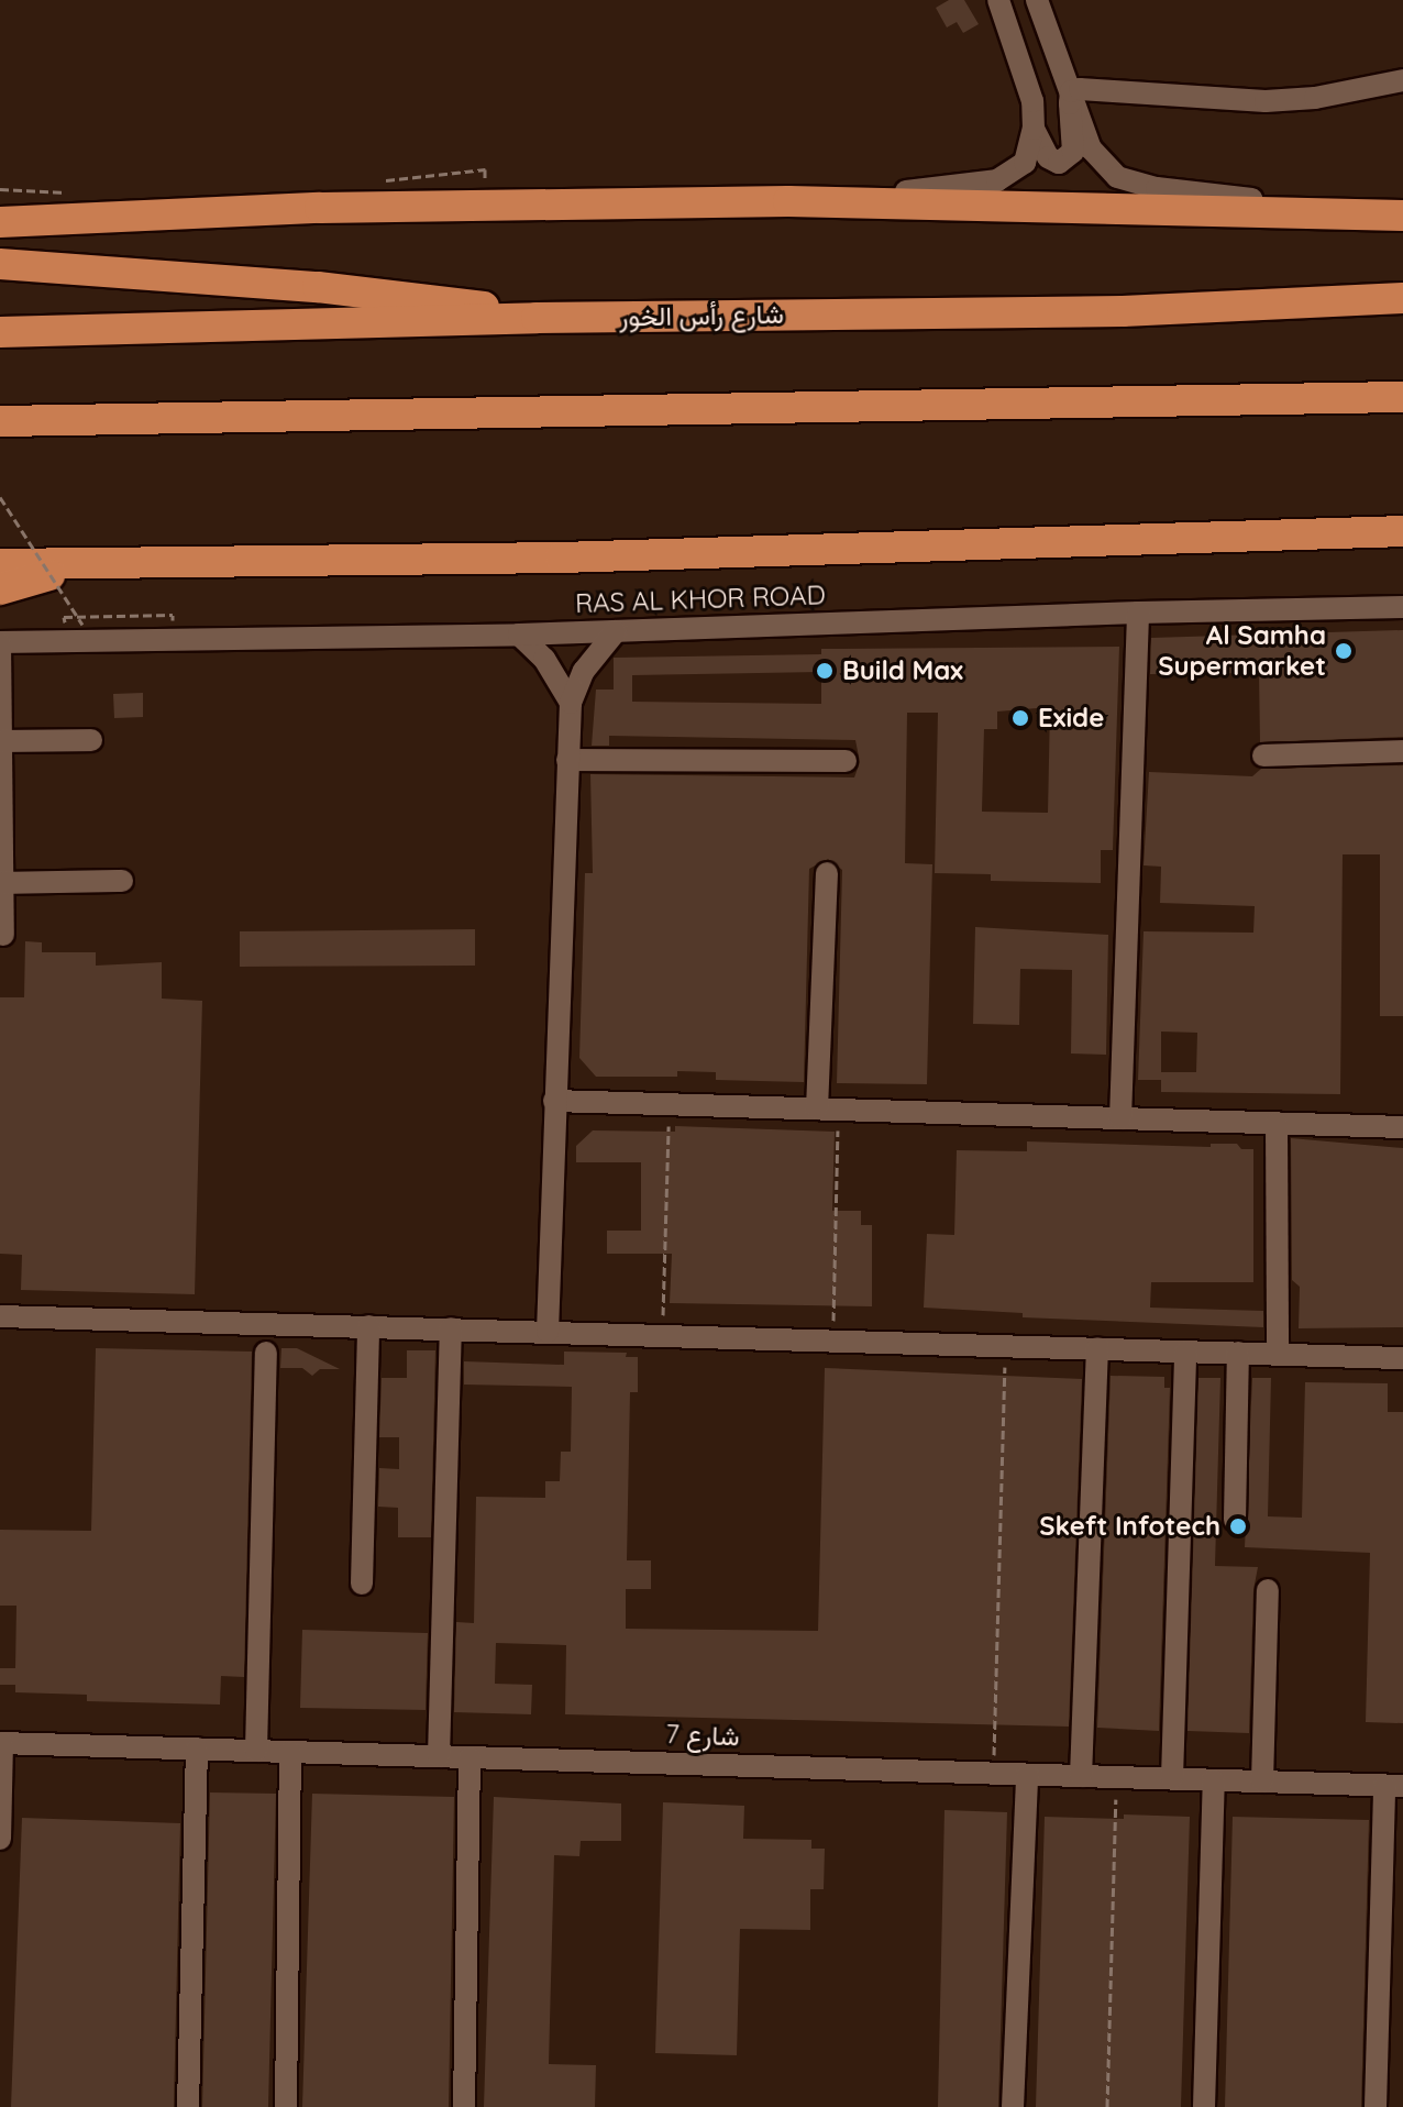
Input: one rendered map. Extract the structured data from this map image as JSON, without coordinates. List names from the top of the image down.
{
  "streets": {
    "highway": ["شارع رأس الخور"],
    "street": ["RAS AL KHOR ROAD", "شارع 7"]
  },
  "places": [
    "Al Samha Supermarket",
    "Build Max",
    "Exide",
    "Skeft Infotech"
  ]
}
